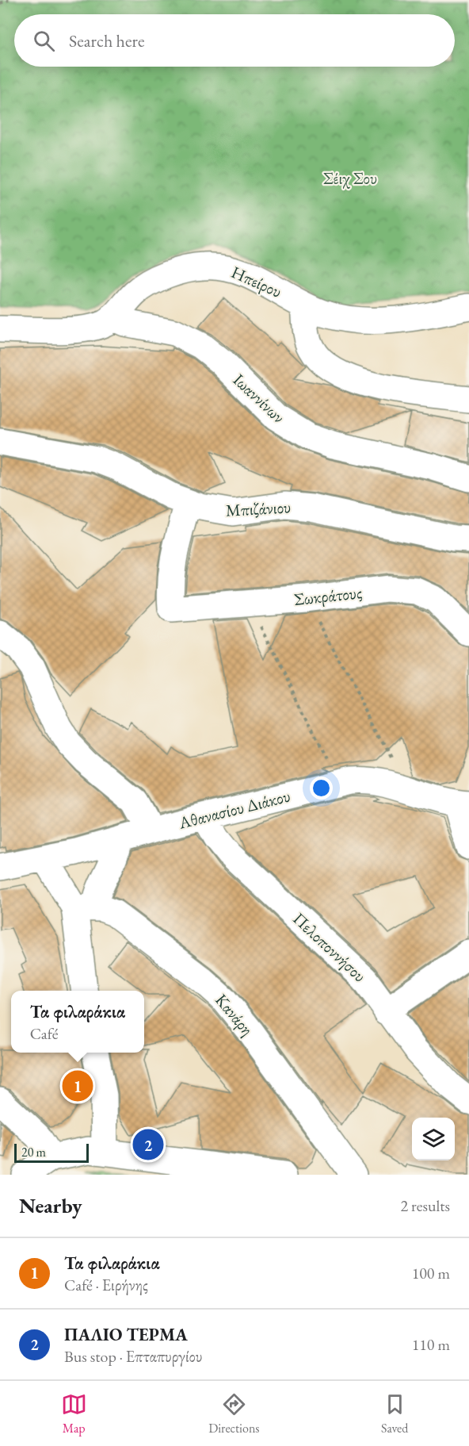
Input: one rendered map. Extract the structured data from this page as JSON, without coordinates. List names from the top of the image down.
{
  "streets": {
    "street": [
      "Ηπείρου",
      "Ιωαννίνων",
      "Μπιζάνιου",
      "Σωκράτους",
      "Αθανασίου Διάκου",
      "Πελοποννήσου",
      "Κανάρη"
    ]
  },
  "crossings": [
    ["Ηπείρου", "Ιωαννίνων"],
    ["Μπιζάνιου", "Σωκράτους"],
    ["Αθανασίου Διάκου", "Πελοποννήσου"]
  ],
  "parks": ["Σέιχ Σου"],
  "scale_bar": "20 m",
  "page": {
    "search": "Search here",
    "popup": ["Τα φιλαράκια", "Café"],
    "pins": ["1", "2"],
    "scale": "20 m",
    "heading": ["Nearby", "2 results"],
    "list": [
      {
        "mark": "1",
        "name": "Τα φιλαράκια",
        "note": "Café · Ειρήνης",
        "value": "100 m"
      },
      {
        "mark": "2",
        "name": "ΠΑΛΙΟ ΤΕΡΜΑ",
        "note": "Bus stop · Επταπυργίου",
        "value": "110 m"
      }
    ],
    "nav": ["Map", "Directions", "Saved"]
  }
}
